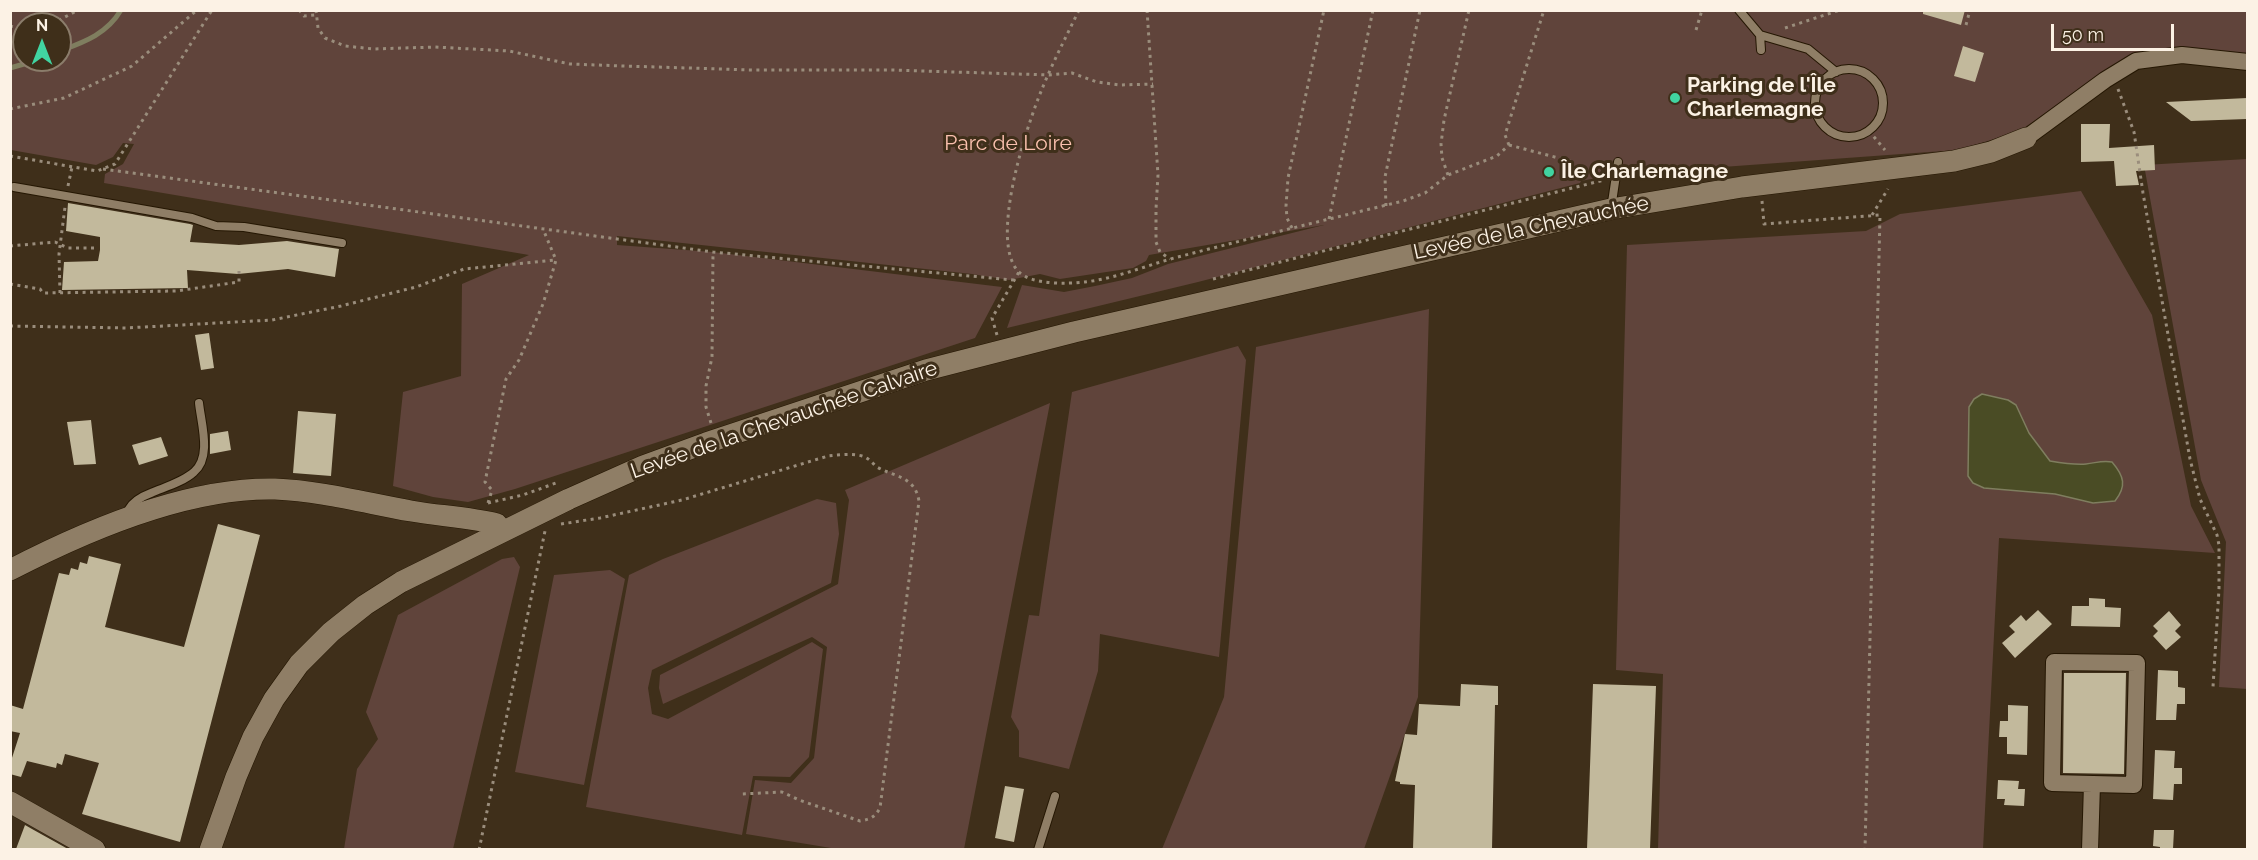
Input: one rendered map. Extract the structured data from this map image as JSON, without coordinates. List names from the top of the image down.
{
  "streets": {
    "street": ["Levée de la Chevauchée", "Levée de la Chevauchée Calvaire"]
  },
  "crossings": [
    ["Levée de la Chevauchée", "Levée de la Chevauchée Calvaire"]
  ],
  "parks": ["Parc de Loire"],
  "places": ["Parking de l'Île Charlemagne", "Île Charlemagne"],
  "scale_bar": "50 m",
  "north": "top"
}
